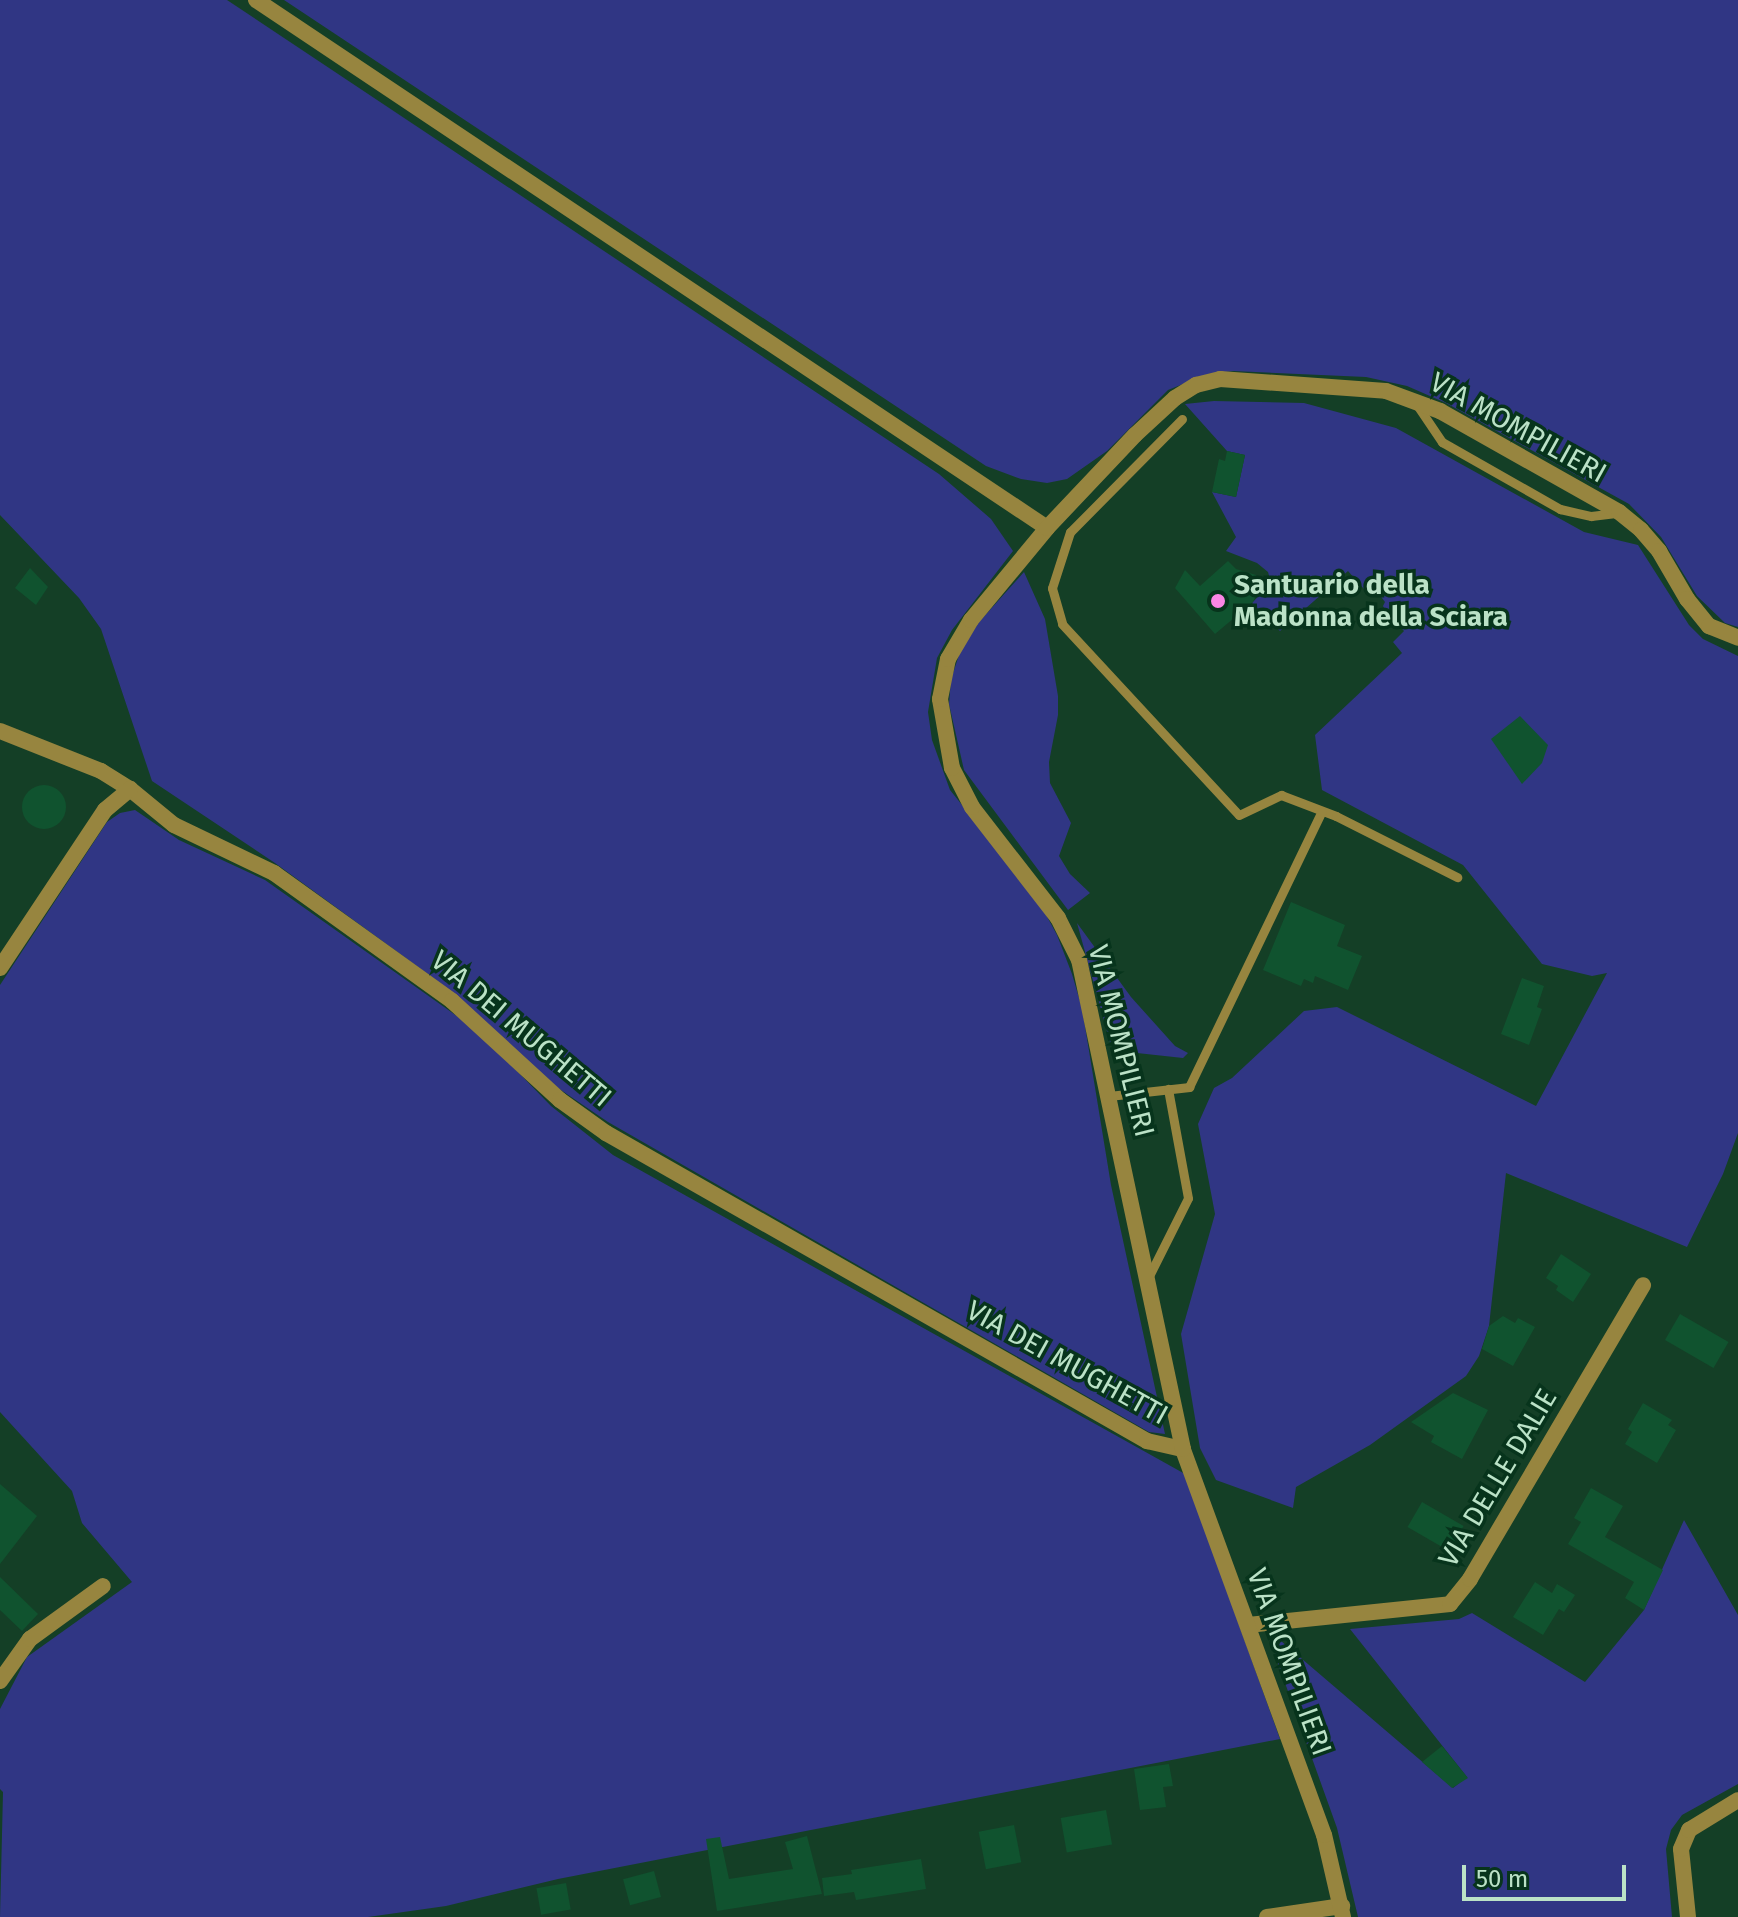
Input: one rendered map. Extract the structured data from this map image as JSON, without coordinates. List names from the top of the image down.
{
  "streets": {
    "street": ["VIA MOMPILIERI", "VIA DEI MUGHETTI", "VIA DELLE DALIE"]
  },
  "crossings": [
    ["VIA MOMPILIERI", "VIA DEI MUGHETTI"],
    ["VIA MOMPILIERI", "VIA DELLE DALIE"]
  ],
  "places": ["Santuario della Madonna della Sciara"],
  "scale_bar": "50 m"
}
